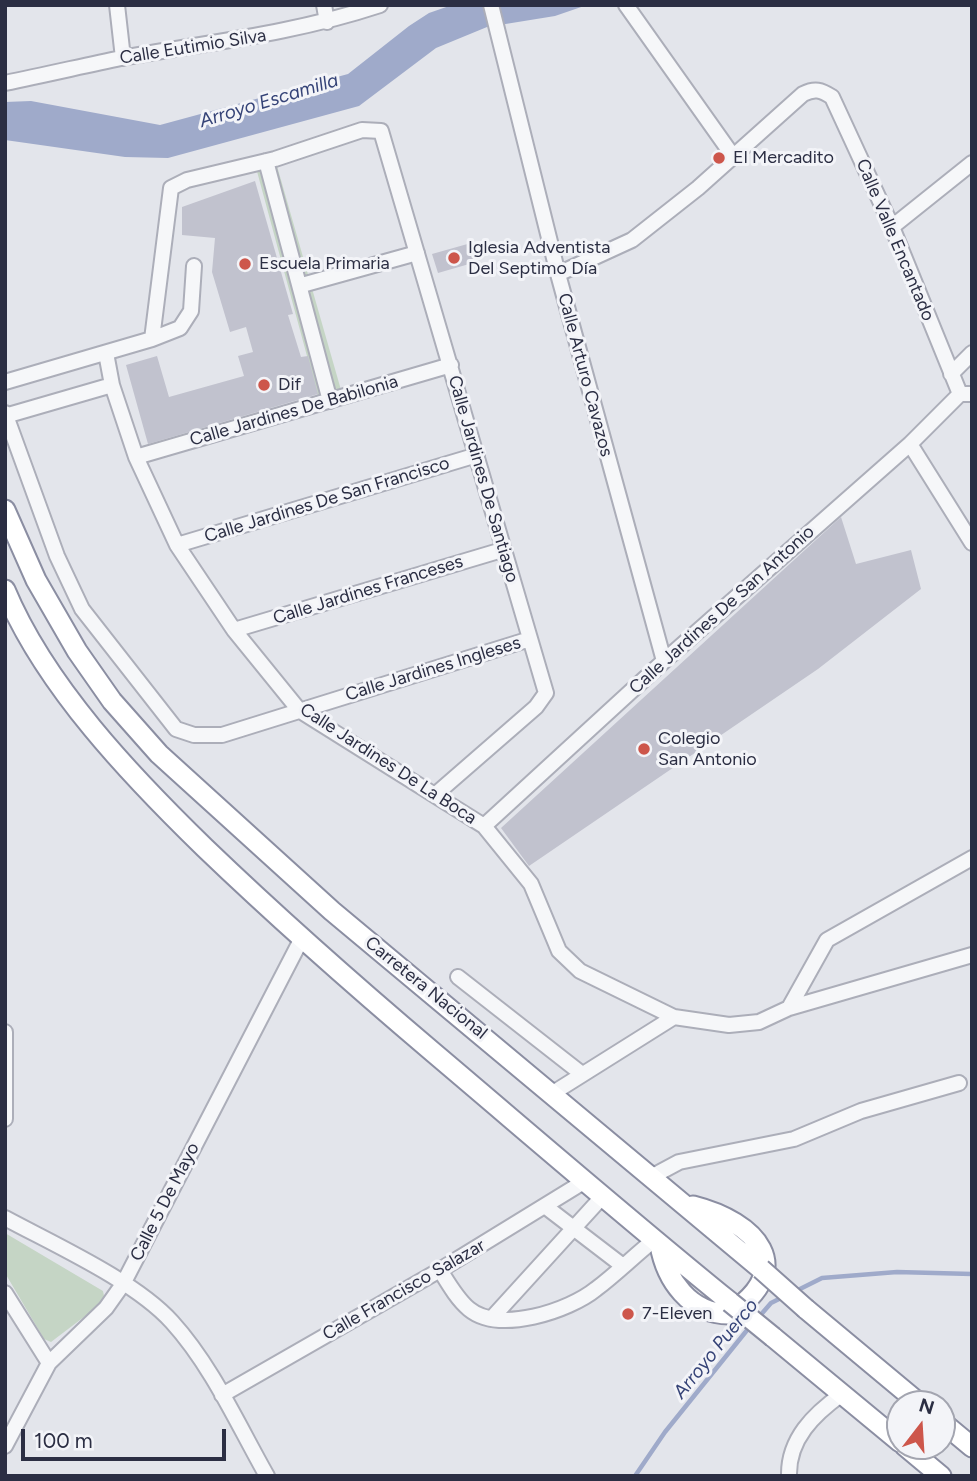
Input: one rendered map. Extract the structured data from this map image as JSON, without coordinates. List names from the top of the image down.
{
  "streets": {
    "highway": ["Carretera Nacional"],
    "street": [
      "Calle Eutimio Silva",
      "Calle Valle Encantado",
      "Calle Arturo Cavazos",
      "Calle Jardines De Babilonia",
      "Calle Jardines De Santiago",
      "Calle Jardines De San Francisco",
      "Calle Jardines Franceses",
      "Calle Jardines De San Antonio",
      "Calle Jardines Ingleses",
      "Calle Jardines De La Boca",
      "Calle 5 De Mayo",
      "Calle Francisco Salazar"
    ]
  },
  "crossings": [
    ["Calle Valle Encantado", "Calle Jardines De San Antonio"],
    ["Calle Arturo Cavazos", "Calle Jardines De San Antonio"],
    ["Calle Jardines De Babilonia", "Calle Jardines De Santiago"],
    ["Calle Jardines De Babilonia", "Calle Jardines De La Boca"],
    ["Calle Jardines De Santiago", "Calle Jardines De San Francisco"],
    ["Calle Jardines De Santiago", "Calle Jardines Franceses"],
    ["Calle Jardines De Santiago", "Calle Jardines Ingleses"],
    ["Calle Jardines De Santiago", "Calle Jardines De La Boca"],
    ["Calle Jardines De San Francisco", "Calle Jardines De La Boca"],
    ["Calle Jardines Franceses", "Calle Jardines De La Boca"],
    ["Calle Jardines De San Antonio", "Calle Jardines De La Boca"],
    ["Calle Jardines Ingleses", "Calle Jardines De La Boca"]
  ],
  "water": ["Arroyo Escamilla", "Arroyo Puerco"],
  "places": [
    "El Mercadito",
    "Iglesia Adventista Del Septimo Día",
    "Escuela Primaria",
    "Dif",
    "Colegio San Antonio",
    "7-Eleven"
  ],
  "scale_bar": "100 m",
  "north": "top"
}
